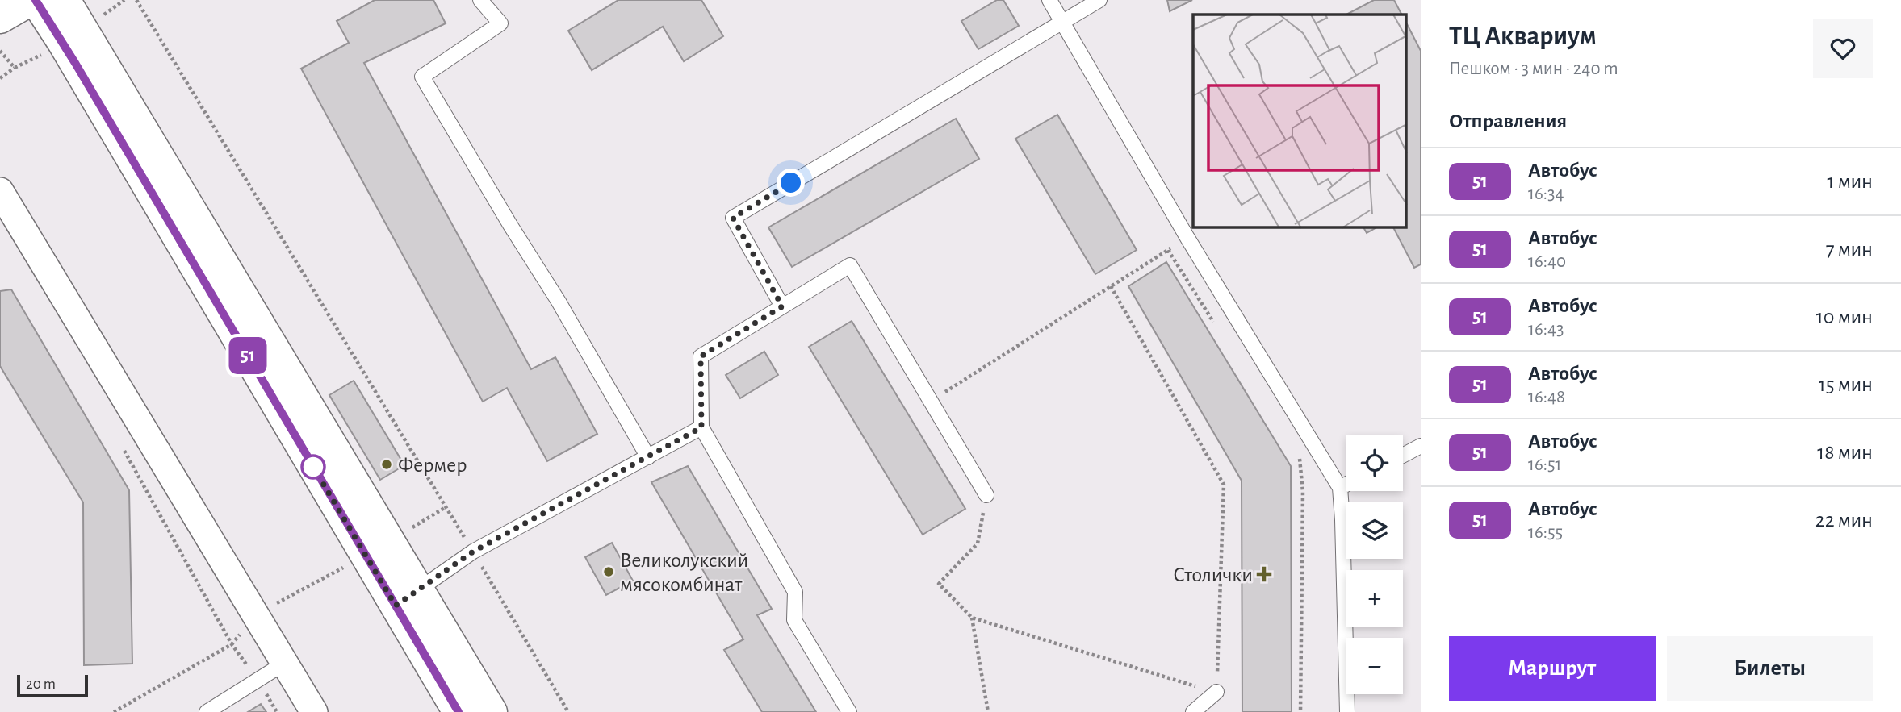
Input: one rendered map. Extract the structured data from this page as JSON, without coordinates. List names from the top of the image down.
{
  "places": {
    "other": ["Фермер", "Великолукский мясокомбинат"],
    "health": ["Столички"]
  },
  "lines": ["bus line 51"],
  "scale_bar": "20 m",
  "page": {
    "on_map": "51",
    "heading": [
      ["ТЦ Аквариум", "Пешком · 3 мин · 240 m"],
      "Отправления"
    ],
    "list": [
      {
        "mark": "51",
        "name": "Автобус",
        "note": "16:34",
        "value": "1 мин"
      },
      {
        "mark": "51",
        "name": "Автобус",
        "note": "16:40",
        "value": "7 мин"
      },
      {
        "mark": "51",
        "name": "Автобус",
        "note": "16:43",
        "value": "10 мин"
      },
      {
        "mark": "51",
        "name": "Автобус",
        "note": "16:48",
        "value": "15 мин"
      },
      {
        "mark": "51",
        "name": "Автобус",
        "note": "16:51",
        "value": "18 мин"
      },
      {
        "mark": "51",
        "name": "Автобус",
        "note": "16:55",
        "value": "22 мин"
      }
    ],
    "map_buttons": ["+", "−"],
    "buttons": ["Маршрут", "Билеты"],
    "scale": "20 m"
  }
}
